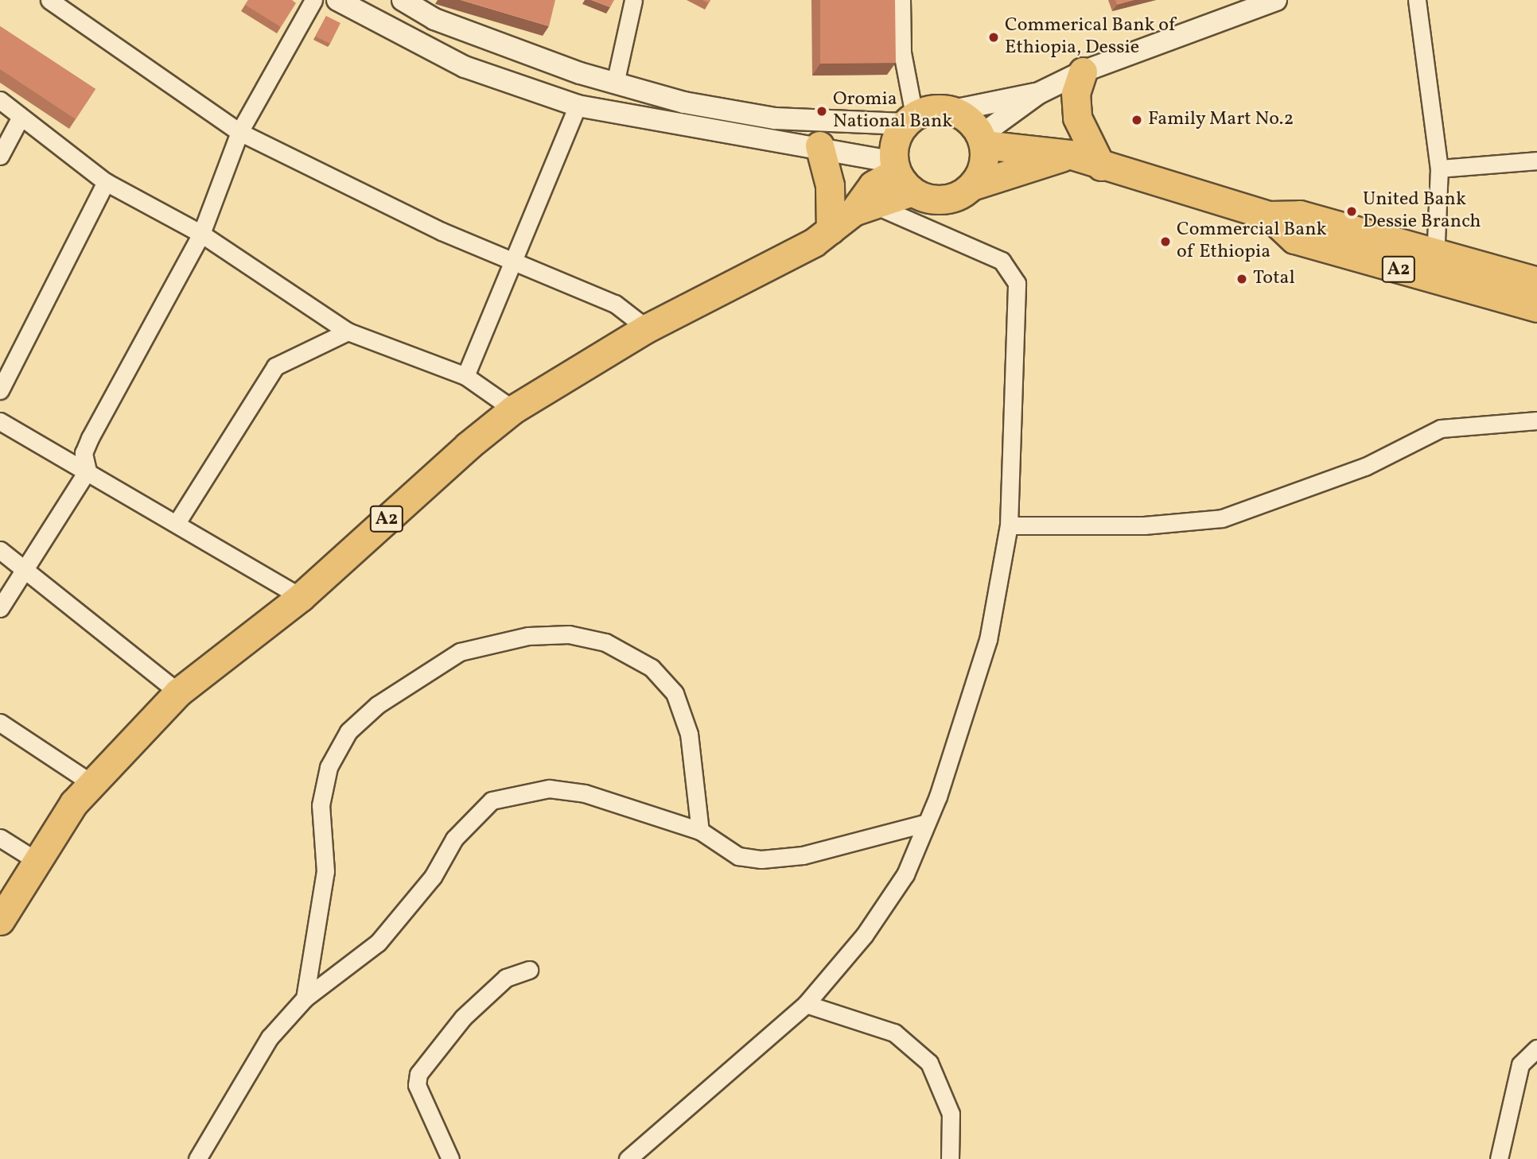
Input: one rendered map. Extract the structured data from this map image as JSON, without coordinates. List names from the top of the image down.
{
  "streets": {
    "highway": ["A2"]
  },
  "places": [
    "Commerical Bank of Ethiopia, Dessie",
    "Oromia National Bank",
    "Family Mart No.2",
    "United Bank Dessie Branch",
    "Commercial Bank of Ethiopia",
    "Total"
  ]
}
